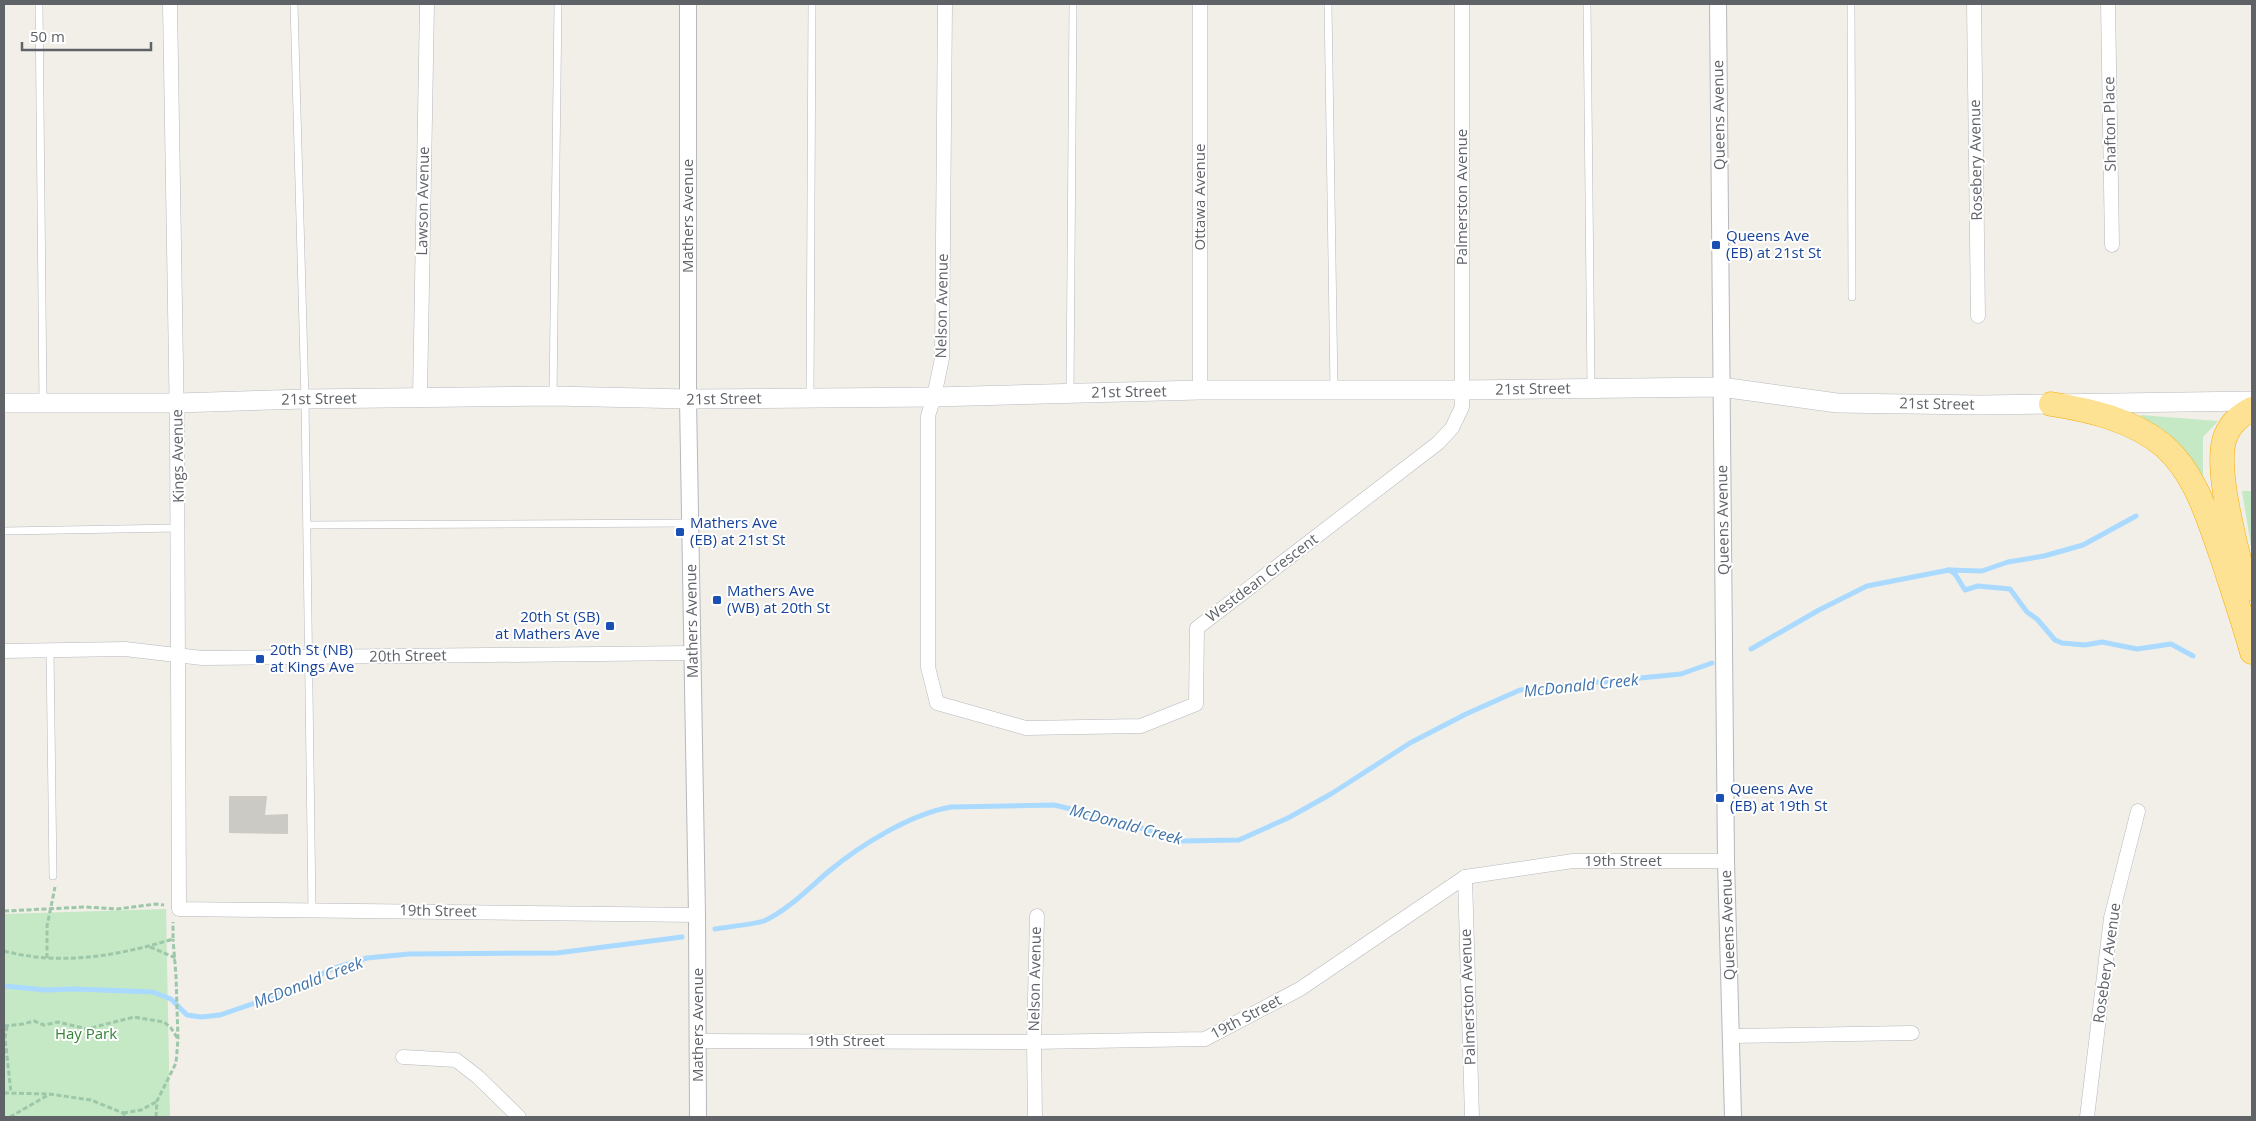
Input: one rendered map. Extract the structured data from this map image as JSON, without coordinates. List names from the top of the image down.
{
  "streets": {
    "main road": ["21st Street"],
    "street": [
      "Queens Avenue",
      "Shafton Place",
      "Rosebery Avenue",
      "Ottawa Avenue",
      "Palmerston Avenue",
      "Lawson Avenue",
      "Mathers Avenue",
      "Nelson Avenue",
      "Kings Avenue",
      "Westdean Crescent",
      "20th Street",
      "19th Street"
    ]
  },
  "crossings": [
    ["Queens Avenue", "21st Street"],
    ["Queens Avenue", "19th Street"],
    ["Ottawa Avenue", "21st Street"],
    ["Palmerston Avenue", "21st Street"],
    ["Palmerston Avenue", "Westdean Crescent"],
    ["Palmerston Avenue", "19th Street"],
    ["Lawson Avenue", "21st Street"],
    ["Mathers Avenue", "21st Street"],
    ["Mathers Avenue", "20th Street"],
    ["Mathers Avenue", "19th Street"],
    ["Nelson Avenue", "21st Street"],
    ["Nelson Avenue", "Westdean Crescent"],
    ["Nelson Avenue", "19th Street"],
    ["21st Street", "Kings Avenue"],
    ["21st Street", "Westdean Crescent"],
    ["Kings Avenue", "20th Street"],
    ["Kings Avenue", "19th Street"]
  ],
  "water": ["McDonald Creek"],
  "parks": ["Hay Park"],
  "places": {
    "transit": [
      "Queens Ave (EB) at 21st St",
      "Mathers Ave (EB) at 21st St",
      "Mathers Ave (WB) at 20th St",
      "20th St (SB) at Mathers Ave",
      "20th St (NB) at Kings Ave",
      "Queens Ave (EB) at 19th St"
    ]
  },
  "scale_bar": "50 m"
}
